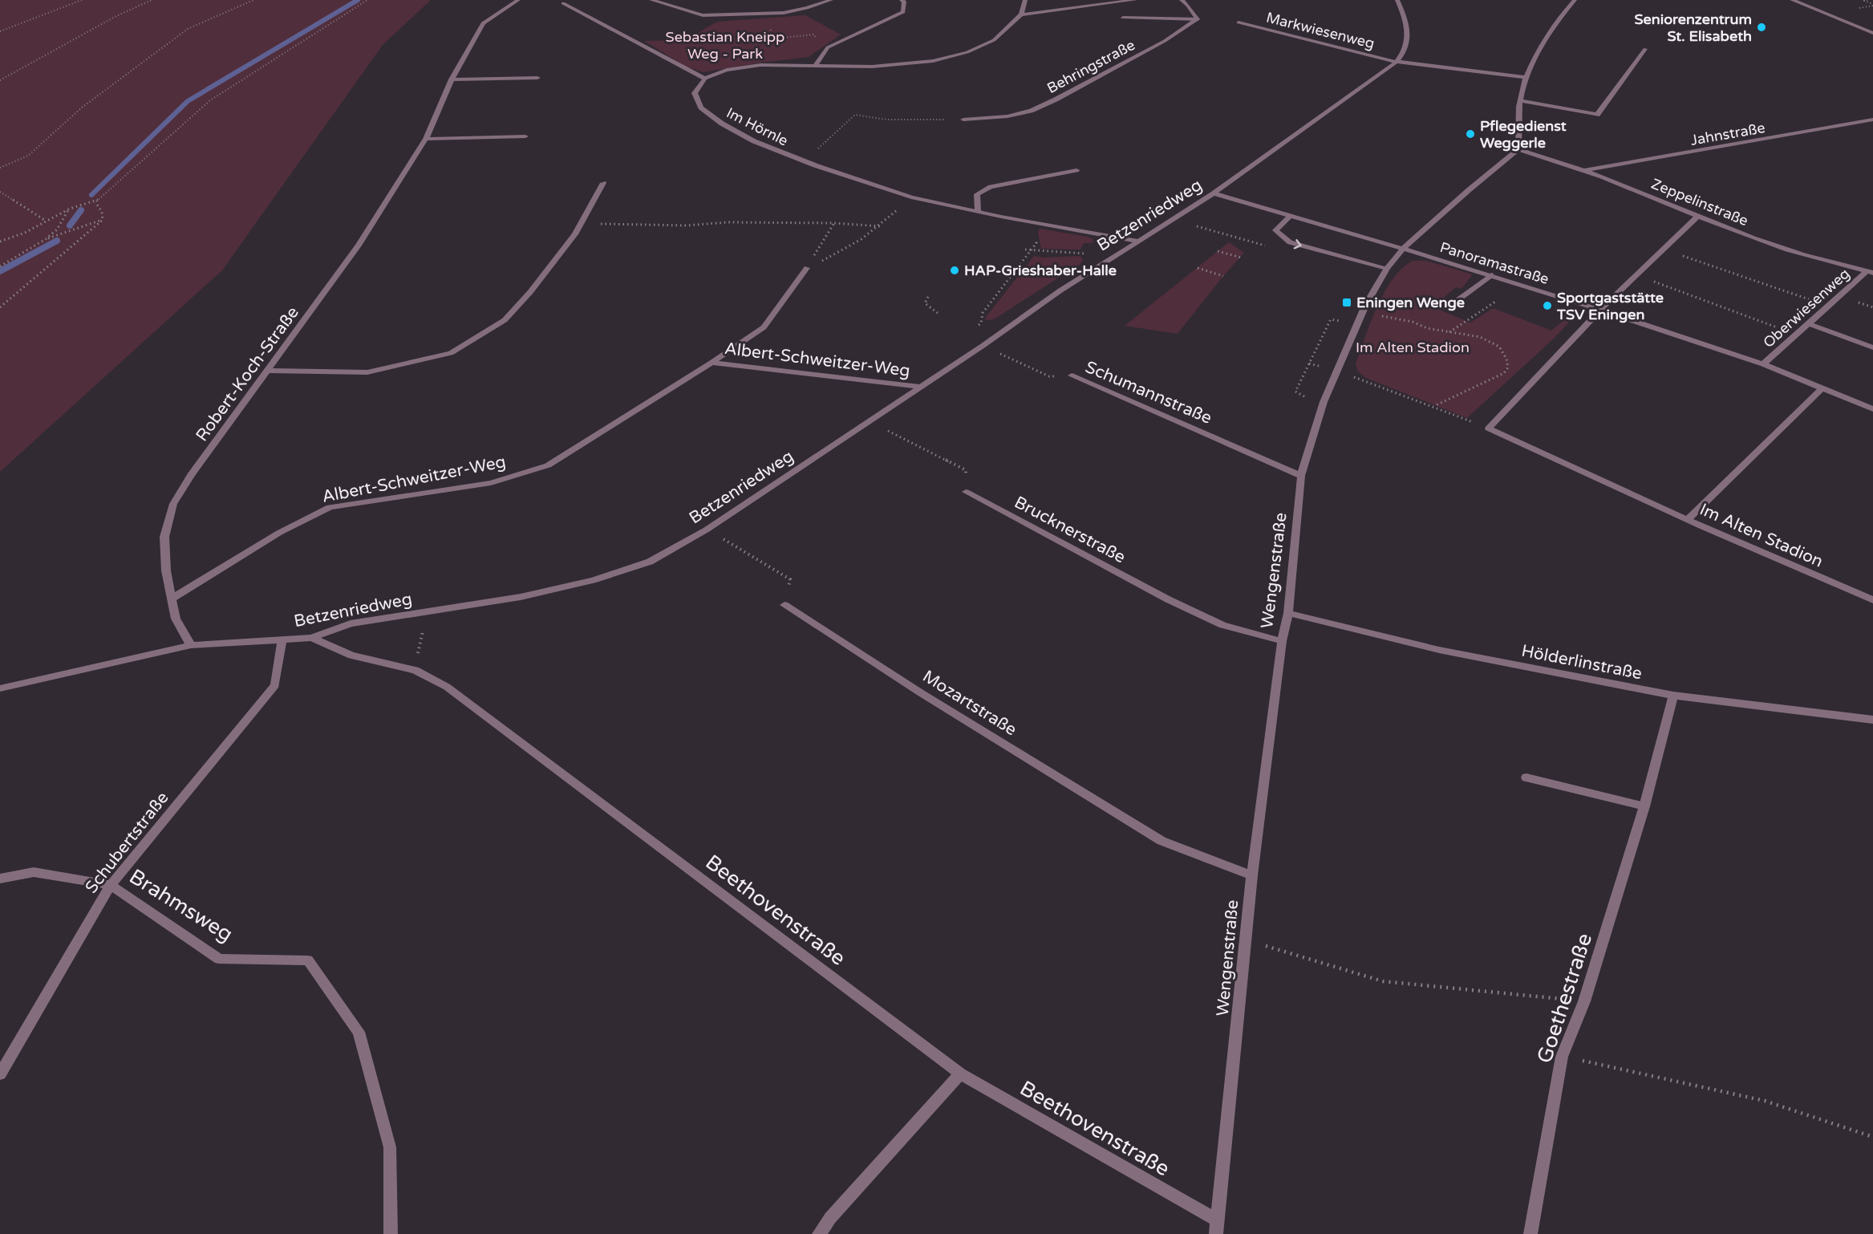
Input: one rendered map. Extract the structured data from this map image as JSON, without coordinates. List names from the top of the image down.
{
  "streets": {
    "street": [
      "Markwiesenweg",
      "Behringstraße",
      "Im Hörnle",
      "Jahnstraße",
      "Zeppelinstraße",
      "Betzenriedweg",
      "Panoramastraße",
      "Oberwiesenweg",
      "Albert-Schweitzer-Weg",
      "Robert-Koch-Straße",
      "Schumannstraße",
      "Brucknerstraße",
      "Im Alten Stadion",
      "Wengenstraße",
      "Hölderlinstraße",
      "Mozartstraße",
      "Schubertstraße",
      "Brahmsweg",
      "Beethovenstraße",
      "Goethestraße"
    ]
  },
  "crossings": [
    ["Markwiesenweg", "Betzenriedweg"],
    ["Im Hörnle", "Betzenriedweg"],
    ["Jahnstraße", "Zeppelinstraße"],
    ["Zeppelinstraße", "Oberwiesenweg"],
    ["Zeppelinstraße", "Wengenstraße"],
    ["Betzenriedweg", "Panoramastraße"],
    ["Betzenriedweg", "Albert-Schweitzer-Weg"],
    ["Betzenriedweg", "Robert-Koch-Straße"],
    ["Betzenriedweg", "Schumannstraße"],
    ["Betzenriedweg", "Schubertstraße"],
    ["Betzenriedweg", "Beethovenstraße"],
    ["Panoramastraße", "Oberwiesenweg"],
    ["Panoramastraße", "Wengenstraße"],
    ["Albert-Schweitzer-Weg", "Robert-Koch-Straße"],
    ["Schumannstraße", "Wengenstraße"],
    ["Brucknerstraße", "Wengenstraße"],
    ["Wengenstraße", "Hölderlinstraße"],
    ["Wengenstraße", "Mozartstraße"],
    ["Wengenstraße", "Beethovenstraße"],
    ["Hölderlinstraße", "Goethestraße"],
    ["Schubertstraße", "Brahmsweg"]
  ],
  "parks": ["Sebastian Kneipp Weg - Park", "Im Alten Stadion"],
  "places": {
    "other": [
      "Seniorenzentrum St. Elisabeth",
      "Pflegedienst Weggerle",
      "HAP-Grieshaber-Halle",
      "Sportgaststätte TSV Eningen"
    ],
    "transit": ["Eningen Wenge"]
  }
}
